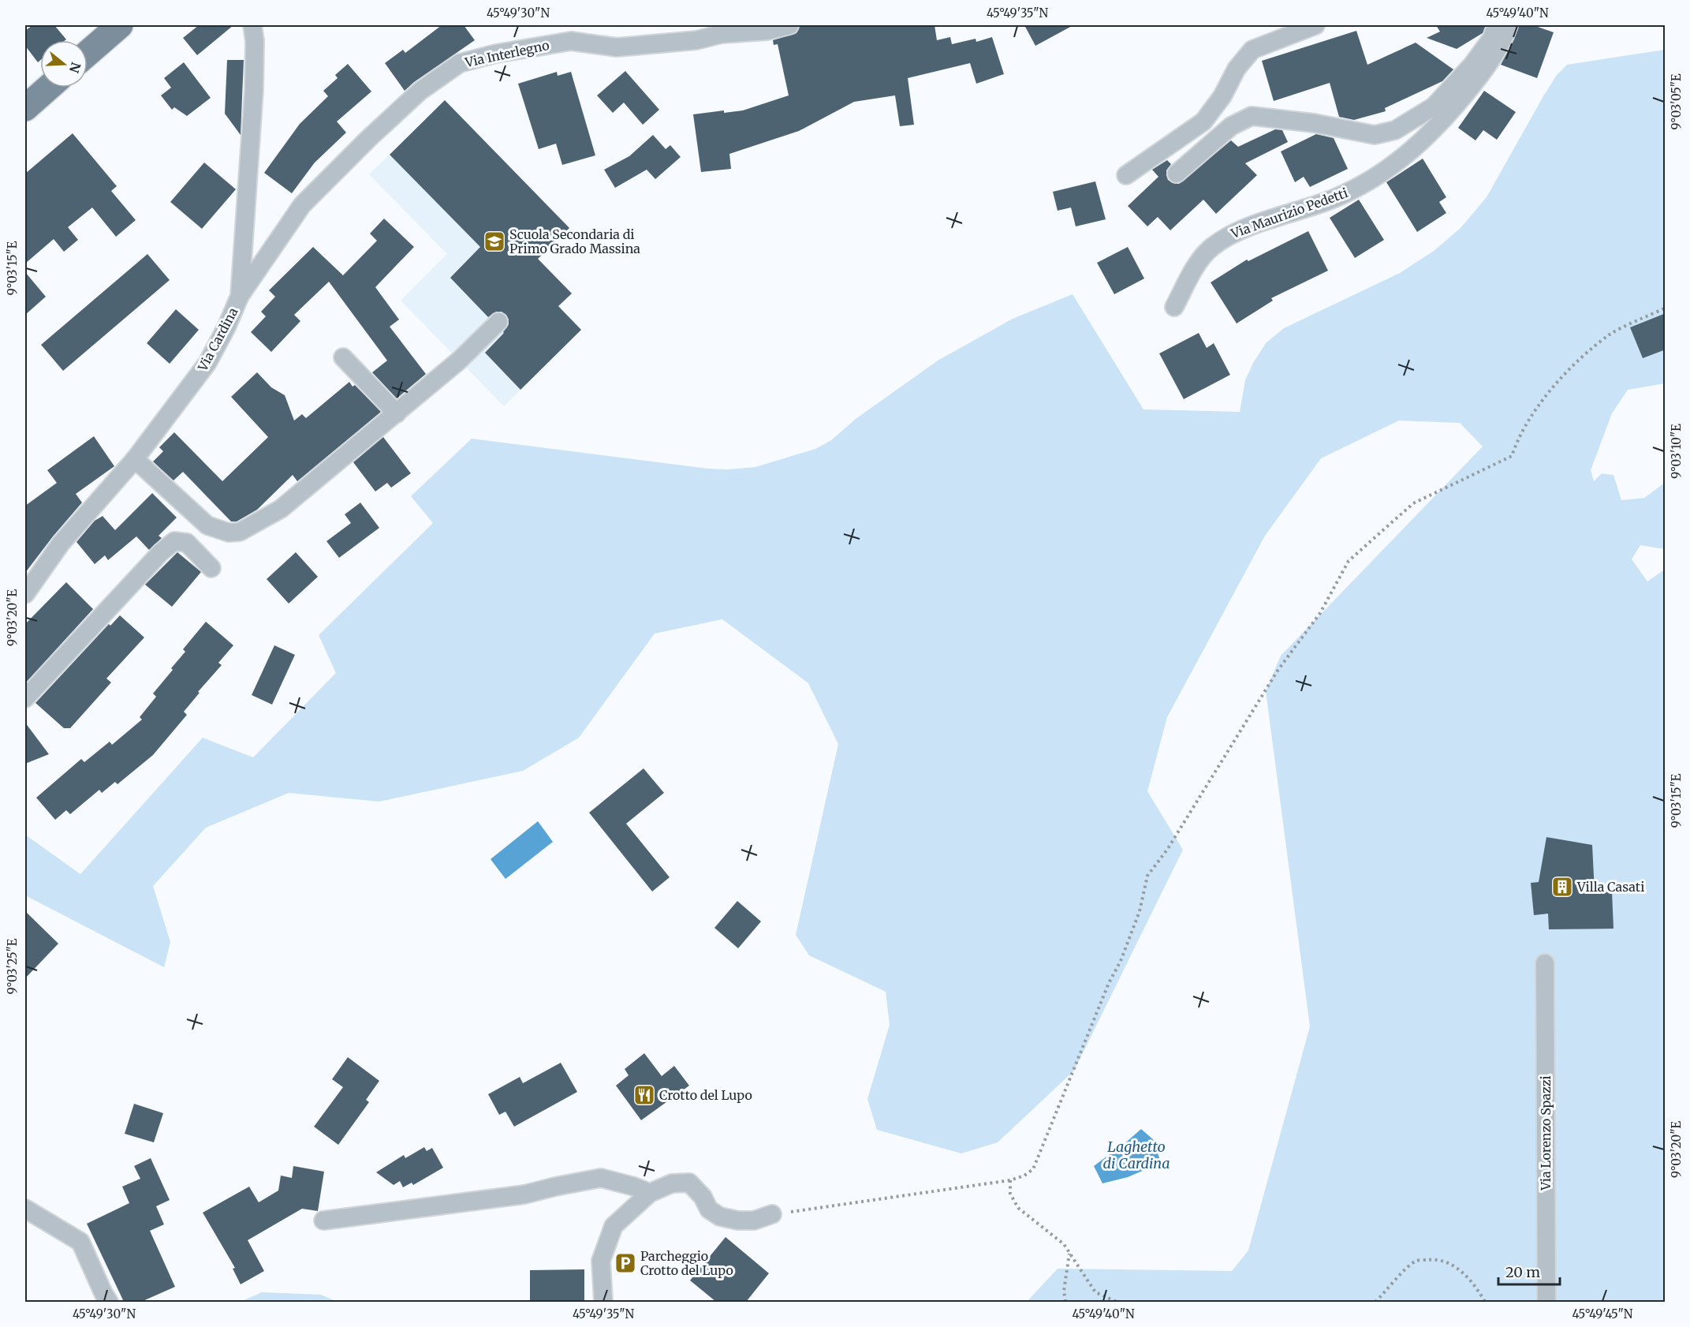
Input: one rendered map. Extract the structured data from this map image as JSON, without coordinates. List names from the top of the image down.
{
  "streets": {
    "street": [
      "Via Interlegno",
      "Via Maurizio Pedetti",
      "Via Cardina",
      "Via Lorenzo Spazzi"
    ]
  },
  "crossings": [
    ["Via Interlegno", "Via Cardina"]
  ],
  "water": ["Laghetto di Cardina"],
  "places": {
    "school or university": ["Scuola Secondaria di Primo Grado Massina"],
    "building": ["Villa Casati"],
    "restaurant": ["Crotto del Lupo"],
    "parking": ["Parcheggio Crotto del Lupo"]
  },
  "scale_bar": "20 m",
  "north": "right",
  "coordinates": [
    "45°49'30\"N",
    "45°49'35\"N",
    "45°49'40\"N",
    "9°03'05\"E",
    "9°03'15\"E",
    "9°03'10\"E",
    "9°03'20\"E",
    "9°03'25\"E",
    "45°49'45\"N"
  ]
}
